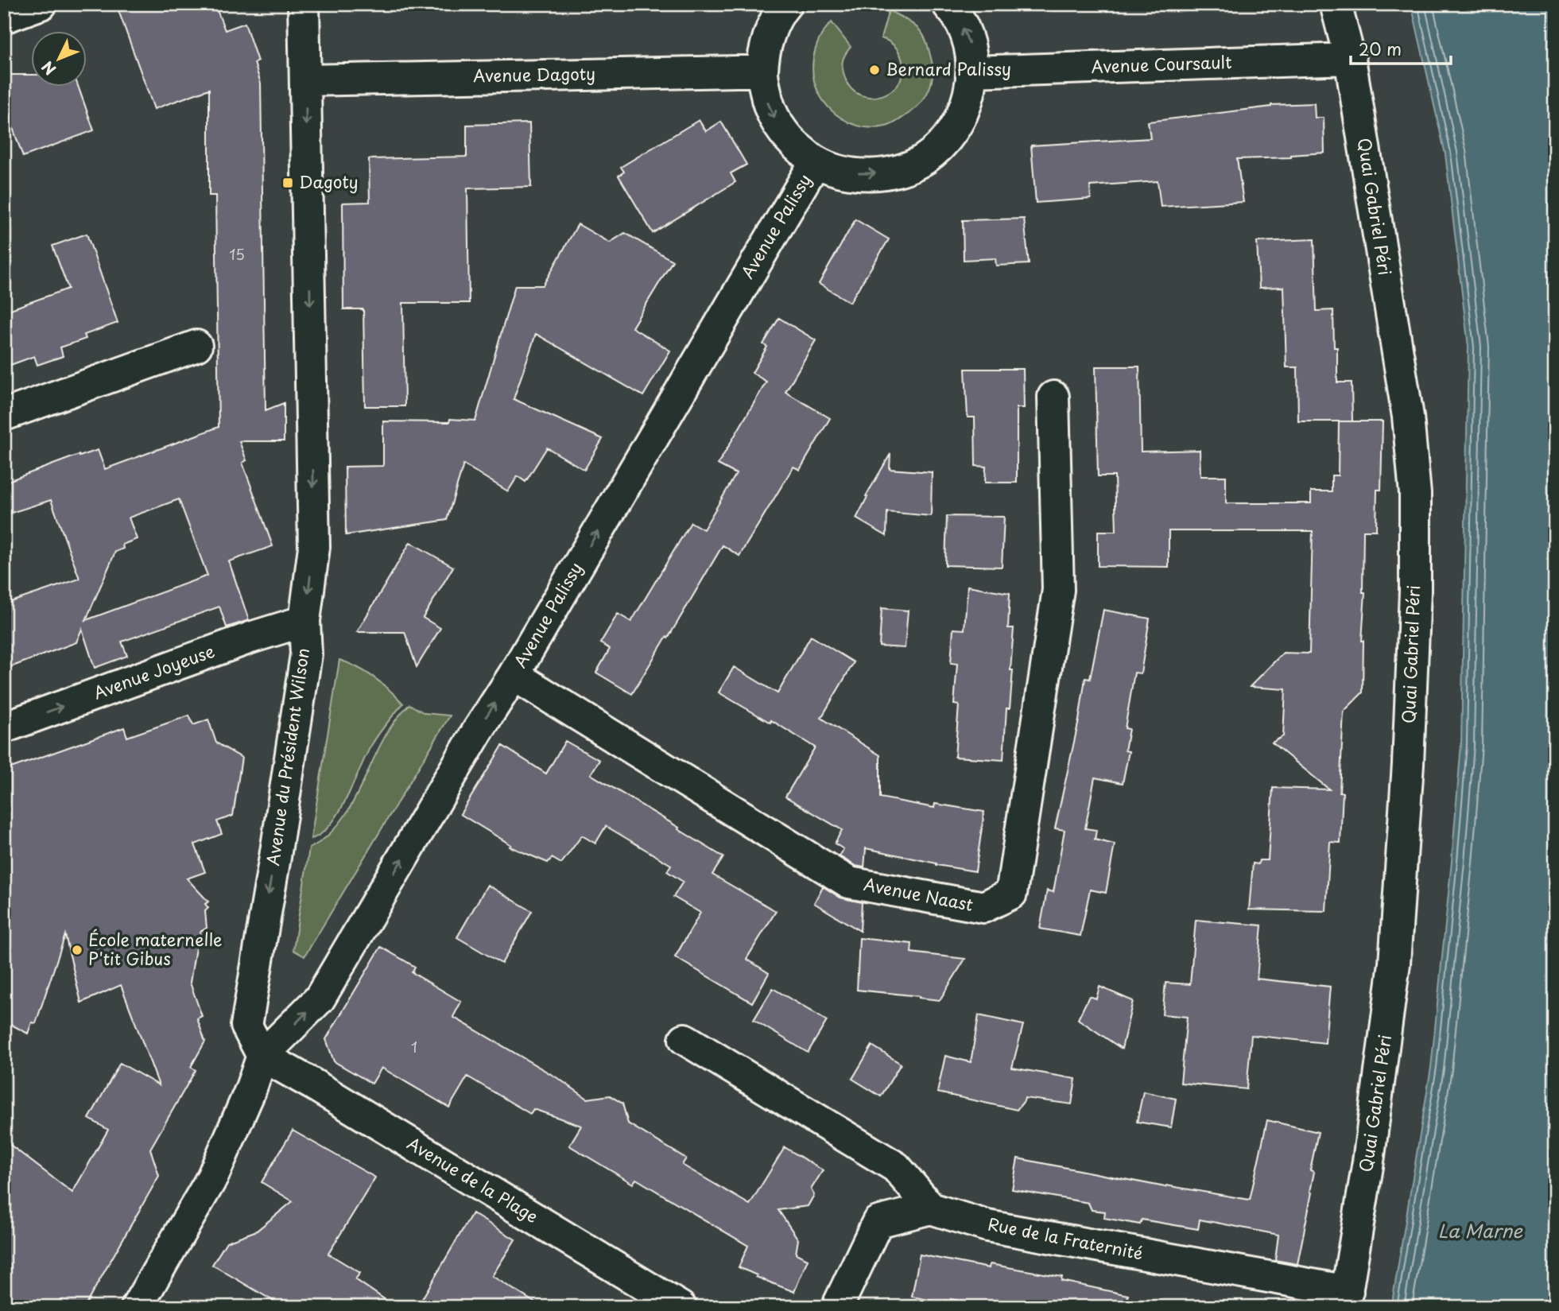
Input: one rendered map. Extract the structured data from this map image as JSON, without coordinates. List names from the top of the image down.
{
  "streets": {
    "street": [
      "Avenue Coursault",
      "Avenue Dagoty",
      "Quai Gabriel Péri",
      "Avenue Palissy",
      "Avenue Joyeuse",
      "Avenue du Président Wilson",
      "Avenue Naast",
      "Avenue de la Plage",
      "Rue de la Fraternité"
    ]
  },
  "crossings": [
    ["Avenue Coursault", "Quai Gabriel Péri"],
    ["Avenue Dagoty", "Avenue du Président Wilson"],
    ["Quai Gabriel Péri", "Rue de la Fraternité"],
    ["Avenue Palissy", "Avenue du Président Wilson"],
    ["Avenue Palissy", "Avenue Naast"],
    ["Avenue Palissy", "Avenue de la Plage"],
    ["Avenue Joyeuse", "Avenue du Président Wilson"],
    ["Avenue du Président Wilson", "Avenue de la Plage"]
  ],
  "one_way": ["Avenue Palissy", "Avenue Joyeuse", "Avenue du Président Wilson"],
  "water": ["La Marne"],
  "places": {
    "other": ["Bernard Palissy", "École maternelle P'tit Gibus"],
    "transit": ["Dagoty"]
  },
  "house_numbers": ["15", "1"],
  "scale_bar": "20 m",
  "north": "bottom left"
}
